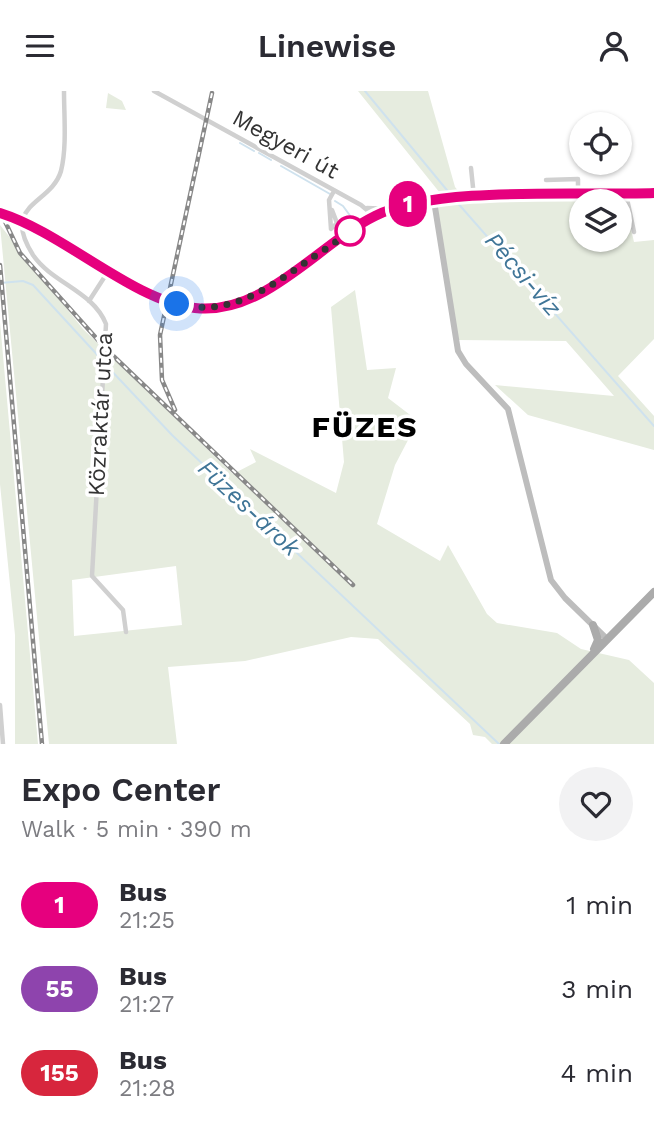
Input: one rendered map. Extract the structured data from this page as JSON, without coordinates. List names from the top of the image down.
{
  "streets": {
    "street": ["Megyeri út", "Közraktár utca"]
  },
  "districts": ["FÜZES"],
  "water": ["Pécsi-víz", "Füzes-árok"],
  "lines": ["bus line 1"],
  "page": {
    "header": "Linewise",
    "on_map": "1",
    "heading": ["Expo Center", "Walk · 5 min · 390 m"],
    "list": [
      {
        "mark": "1",
        "name": "Bus",
        "note": "21:25",
        "value": "1 min"
      },
      {
        "mark": "55",
        "name": "Bus",
        "note": "21:27",
        "value": "3 min"
      },
      {
        "mark": "155",
        "name": "Bus",
        "note": "21:28",
        "value": "4 min"
      }
    ]
  }
}
